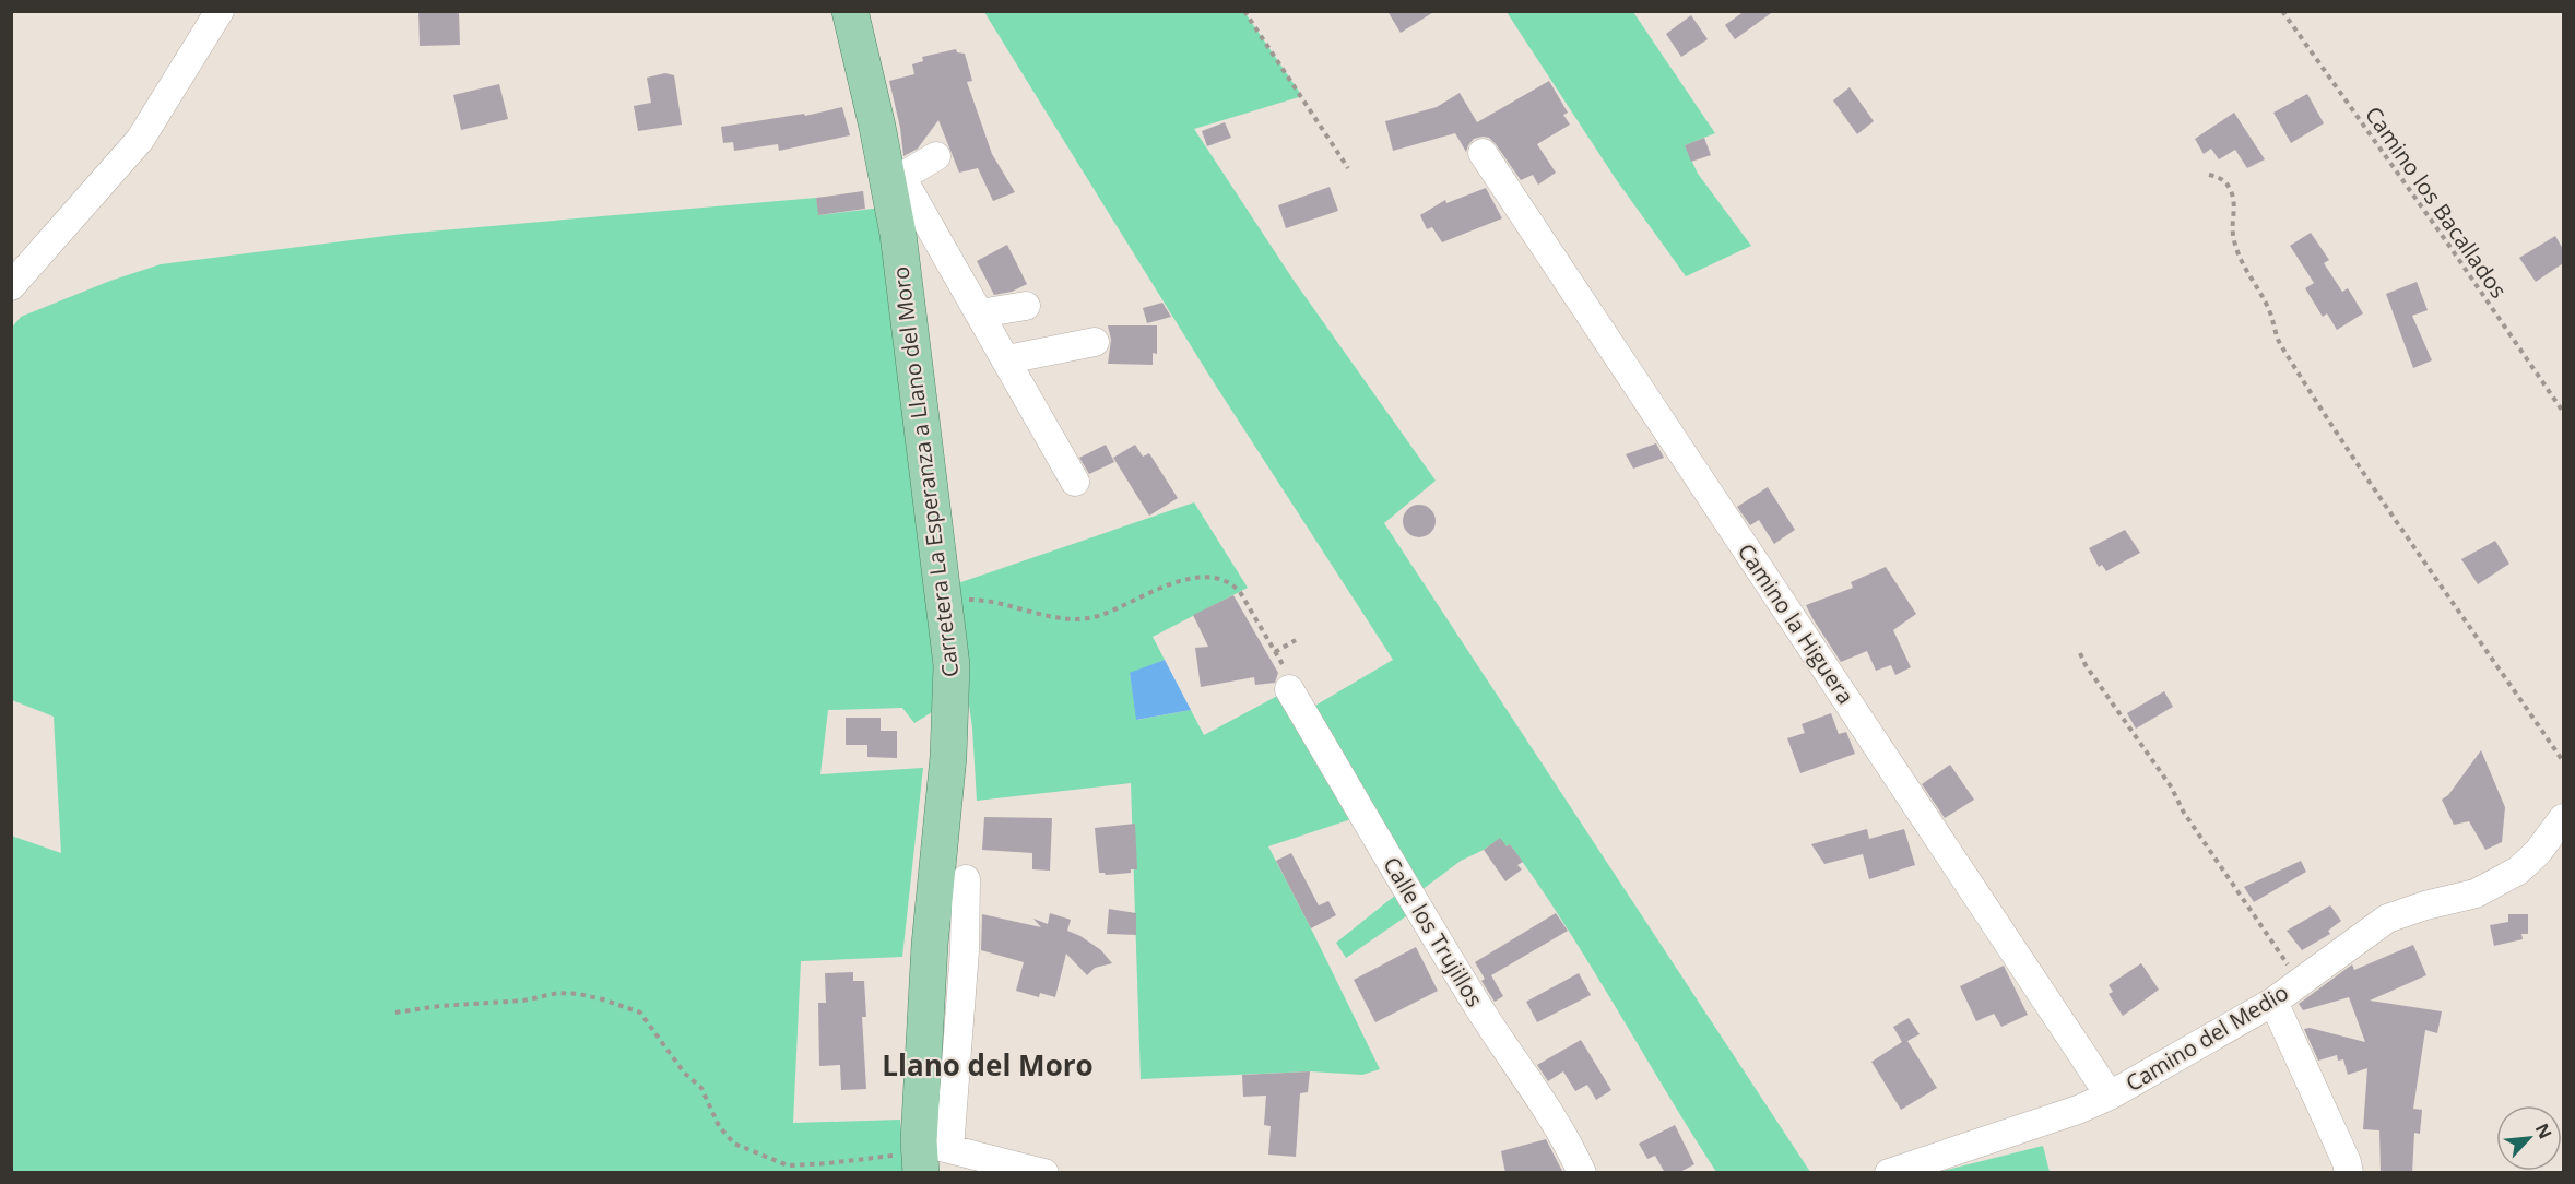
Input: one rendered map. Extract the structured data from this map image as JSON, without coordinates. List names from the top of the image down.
{
  "streets": {
    "main road": ["Carretera La Esperanza a Llano del Moro"],
    "street": ["Camino la Higuera", "Calle los Trujillos", "Camino del Medio"],
    "path": ["Camino los Bacallados"]
  },
  "crossings": [
    ["Camino la Higuera", "Camino del Medio"]
  ],
  "districts": ["Llano del Moro"],
  "north": "top right"
}
